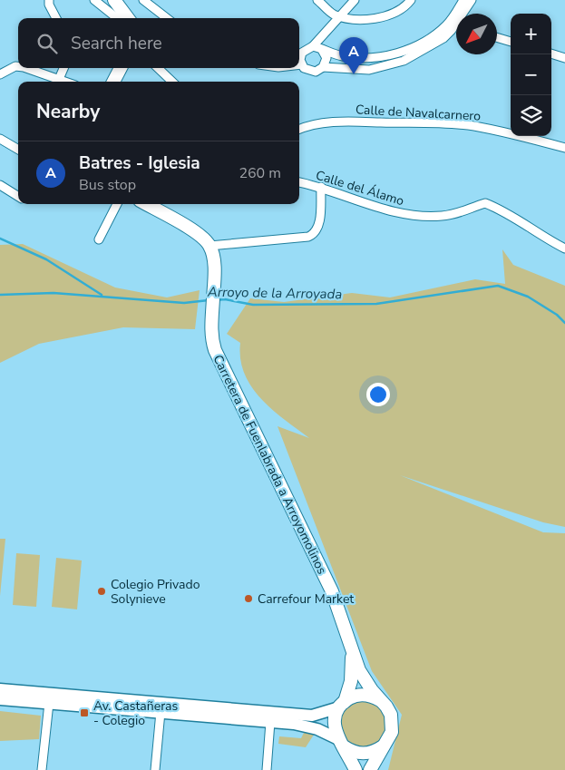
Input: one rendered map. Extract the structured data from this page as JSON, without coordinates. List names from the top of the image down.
{
  "streets": {
    "main road": ["Carretera de Fuenlabrada a Arroyomolinos"],
    "street": ["Calle de Navalcarnero", "Calle del Álamo"]
  },
  "water": ["Arroyo de la Arroyada"],
  "places": {
    "other": ["Colegio Privado Solynieve", "Carrefour Market"],
    "transit": ["Av. Castañeras - Colegio"]
  },
  "north": "bottom left",
  "page": {
    "map_buttons": ["+", "−"],
    "search": "Search here",
    "pins": "A",
    "heading": "Nearby",
    "list": [
      {
        "mark": "A",
        "name": "Batres - Iglesia",
        "note": "Bus stop",
        "value": "260 m"
      }
    ]
  }
}
